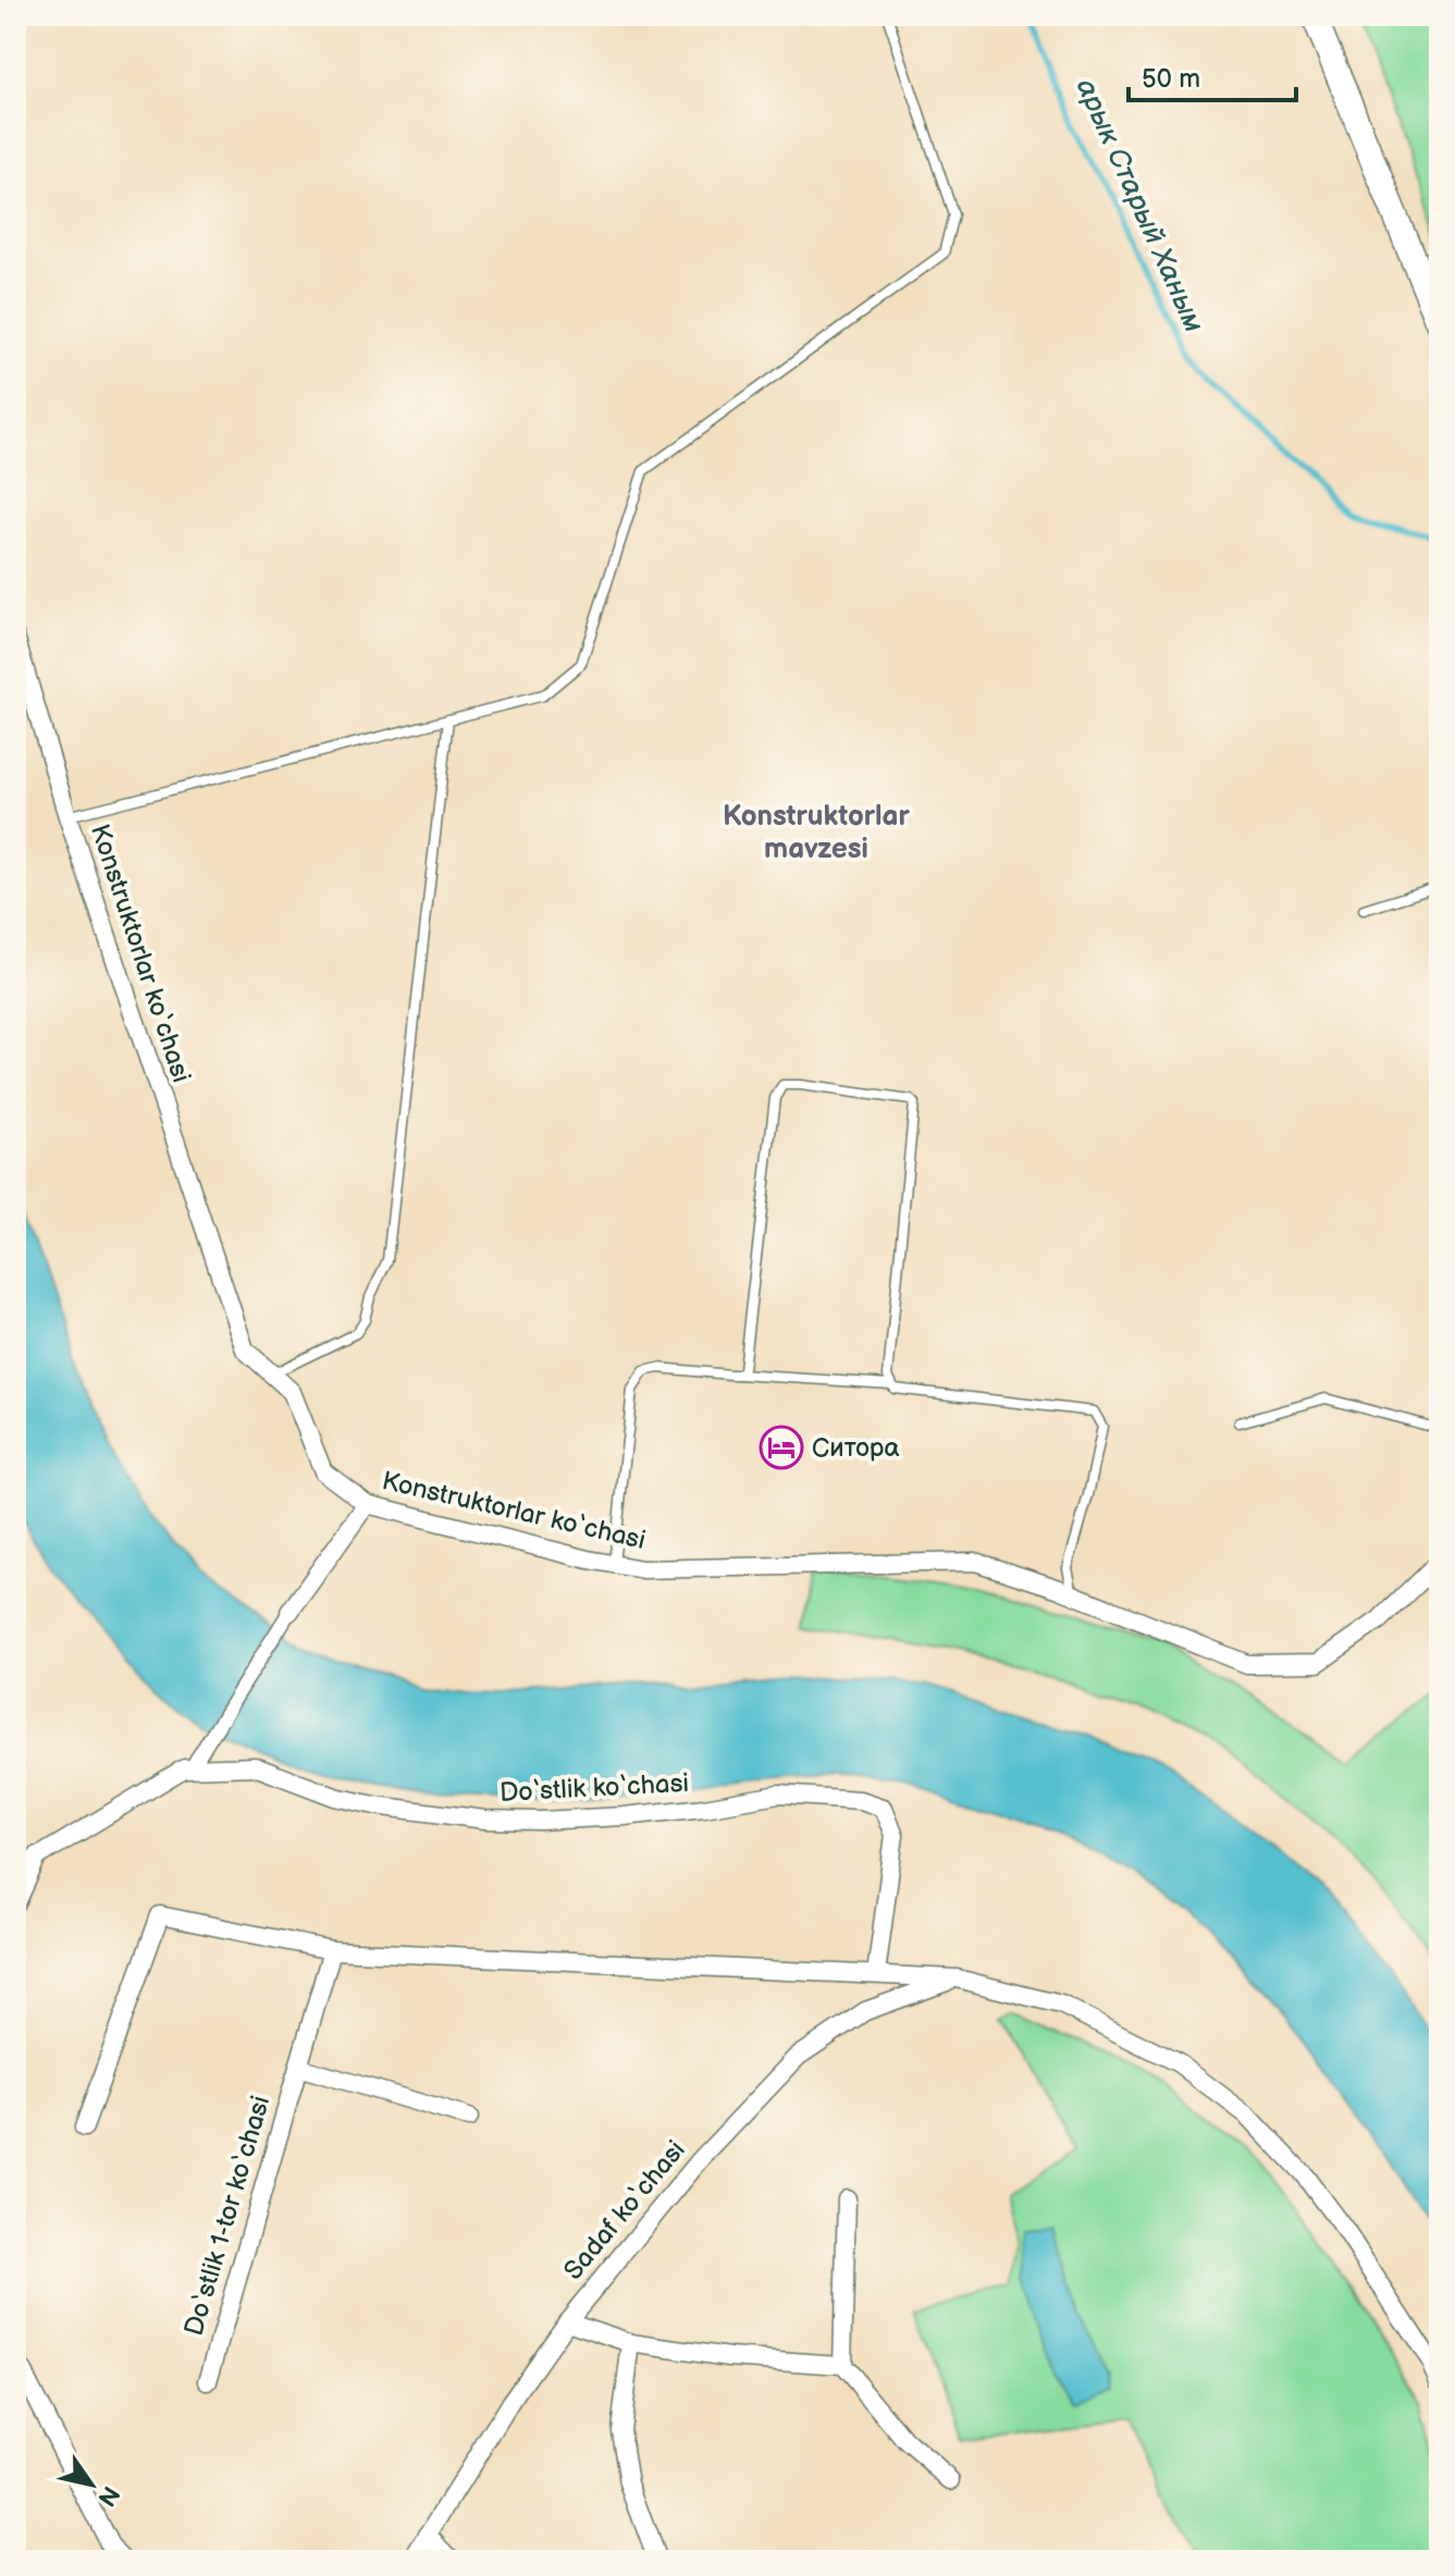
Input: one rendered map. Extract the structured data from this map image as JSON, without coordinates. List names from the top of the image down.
{
  "streets": {
    "street": [
      "Konstruktorlar ko‘chasi",
      "Do‘stlik ko‘chasi",
      "Sadaf ko‘chasi",
      "Do‘stlik 1-tor ko‘chasi"
    ]
  },
  "districts": ["Konstruktorlar mavzesi"],
  "water": ["арык Старый Ханым"],
  "places": {
    "hotel": ["Ситора"]
  },
  "scale_bar": "50 m",
  "north": "bottom right"
}
